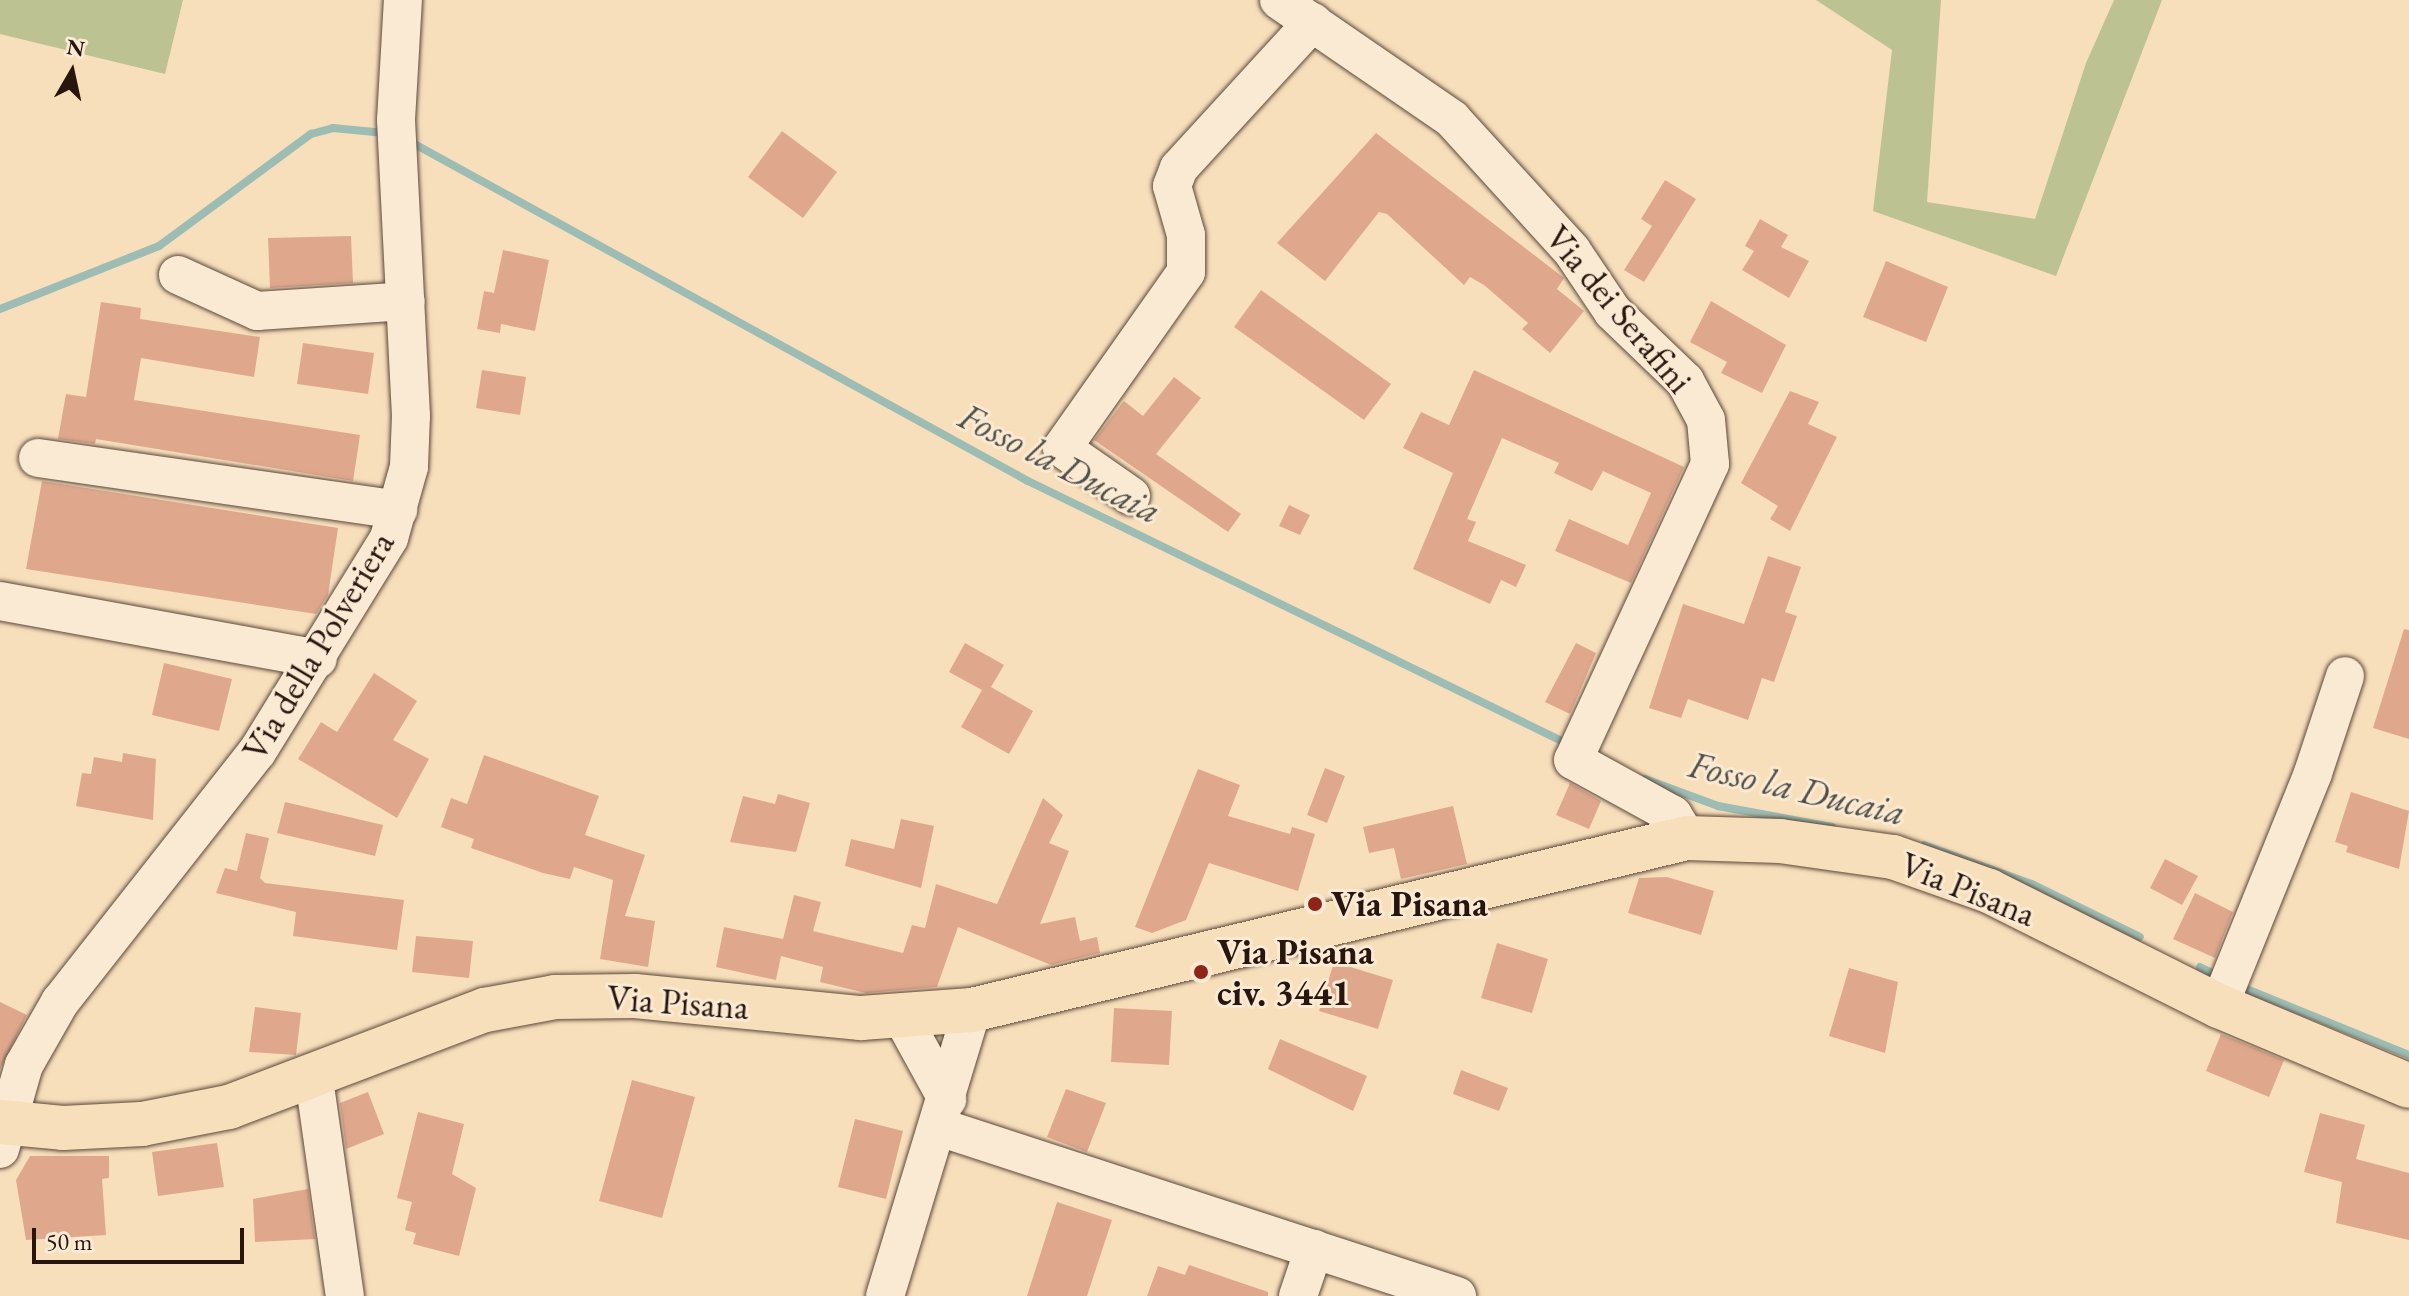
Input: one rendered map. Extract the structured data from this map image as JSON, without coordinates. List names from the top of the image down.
{
  "streets": {
    "main road": ["Via Pisana"],
    "street": ["Via dei Serafini", "Via della Polveriera"]
  },
  "crossings": [
    ["Via dei Serafini", "Via Pisana"],
    ["Via della Polveriera", "Via Pisana"]
  ],
  "water": ["Fosso la Ducaia"],
  "places": ["Via Pisana", "Via Pisana civ. 3441"],
  "scale_bar": "50 m",
  "north": "top"
}
